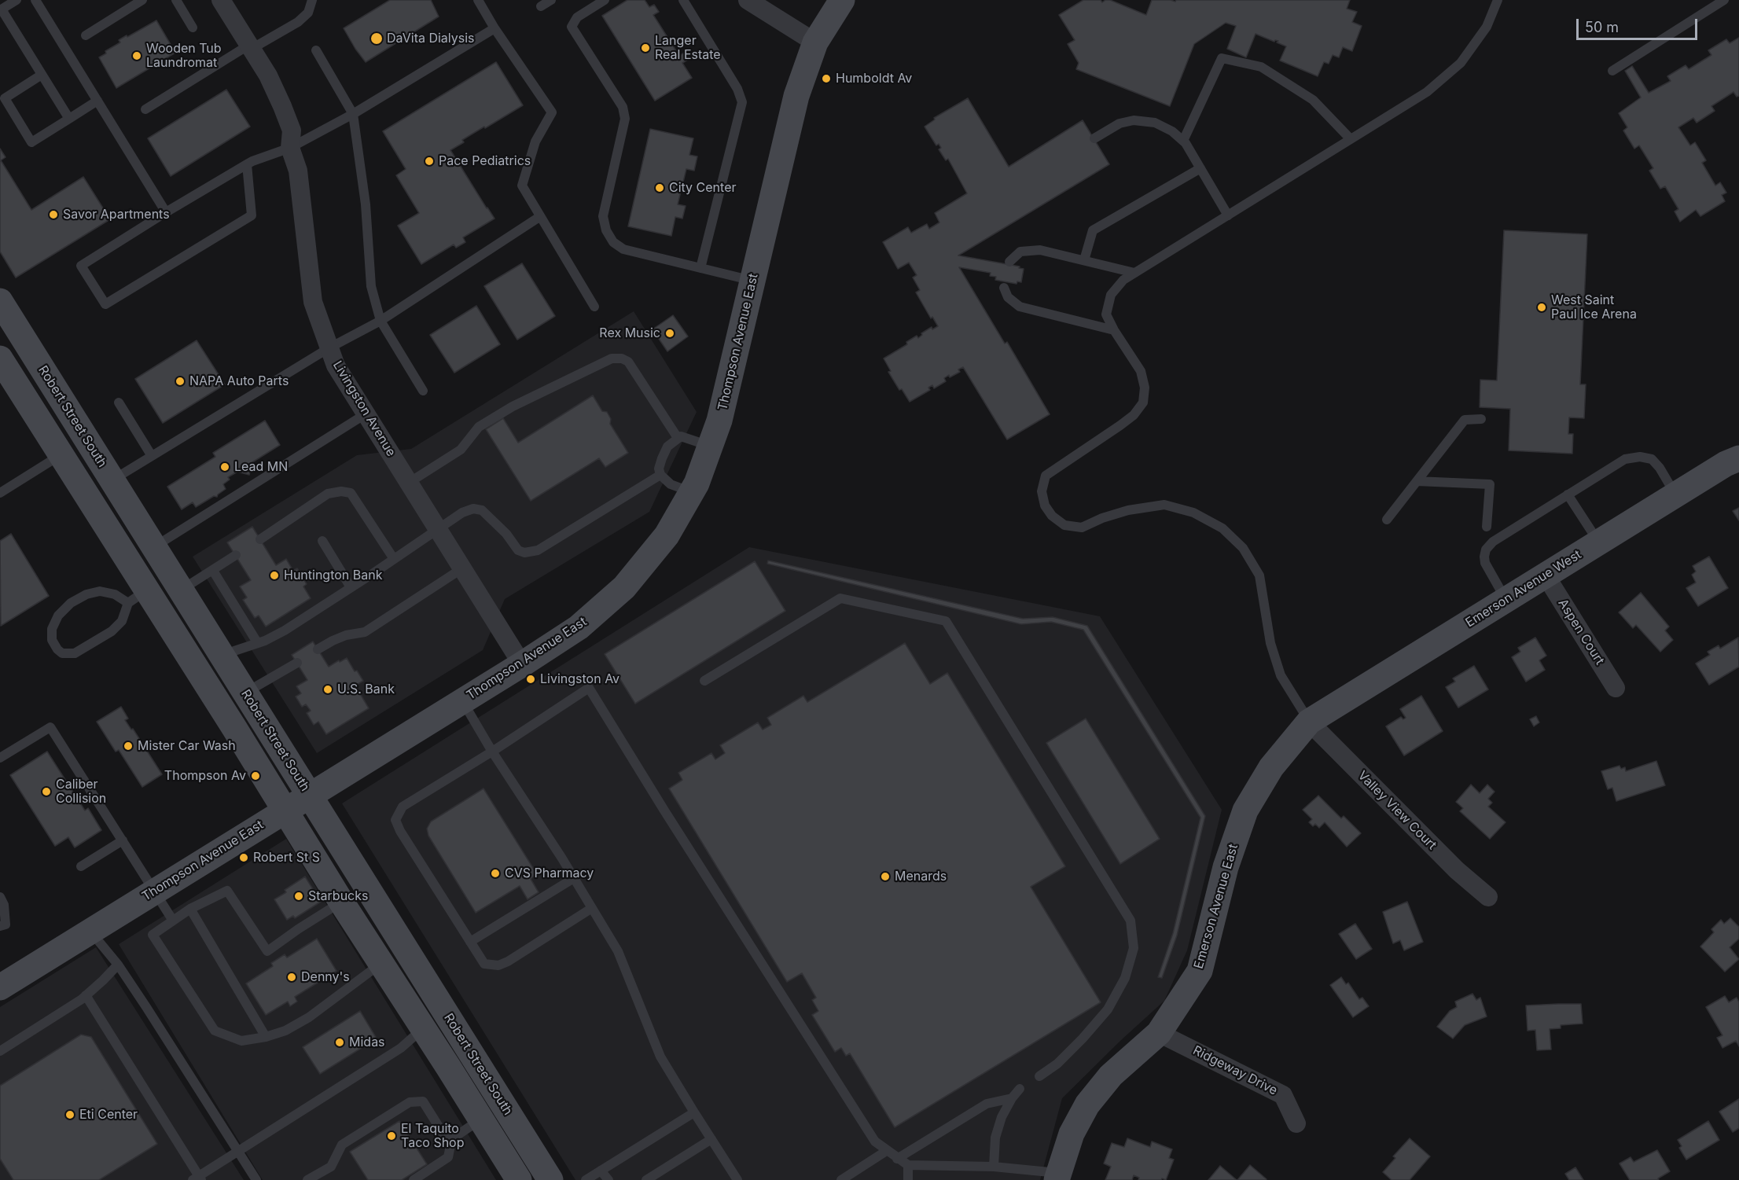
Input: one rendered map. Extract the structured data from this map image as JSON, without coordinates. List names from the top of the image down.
{
  "streets": {
    "street": [
      "Thompson Avenue East",
      "Livingston Avenue",
      "Robert Street South",
      "Emerson Avenue West",
      "Aspen Court",
      "Valley View Court",
      "Emerson Avenue East",
      "Ridgeway Drive"
    ]
  },
  "crossings": [
    ["Thompson Avenue East", "Livingston Avenue"],
    ["Thompson Avenue East", "Robert Street South"],
    ["Emerson Avenue West", "Aspen Court"],
    ["Emerson Avenue West", "Valley View Court"],
    ["Emerson Avenue West", "Emerson Avenue East"],
    ["Valley View Court", "Emerson Avenue East"],
    ["Emerson Avenue East", "Ridgeway Drive"]
  ],
  "places": [
    "DaVita Dialysis",
    "Langer Real Estate",
    "Wooden Tub Laundromat",
    "Humboldt Av",
    "Pace Pediatrics",
    "City Center",
    "Savor Apartments",
    "West Saint Paul Ice Arena",
    "Rex Music",
    "NAPA Auto Parts",
    "Lead MN",
    "Huntington Bank",
    "Livingston Av",
    "U.S. Bank",
    "Mister Car Wash",
    "Thompson Av",
    "Caliber Collision",
    "Robert St S",
    "CVS Pharmacy",
    "Menards",
    "Starbucks",
    "Denny's",
    "Midas",
    "Eti Center",
    "El Taquito Taco Shop"
  ],
  "scale_bar": "50 m"
}
